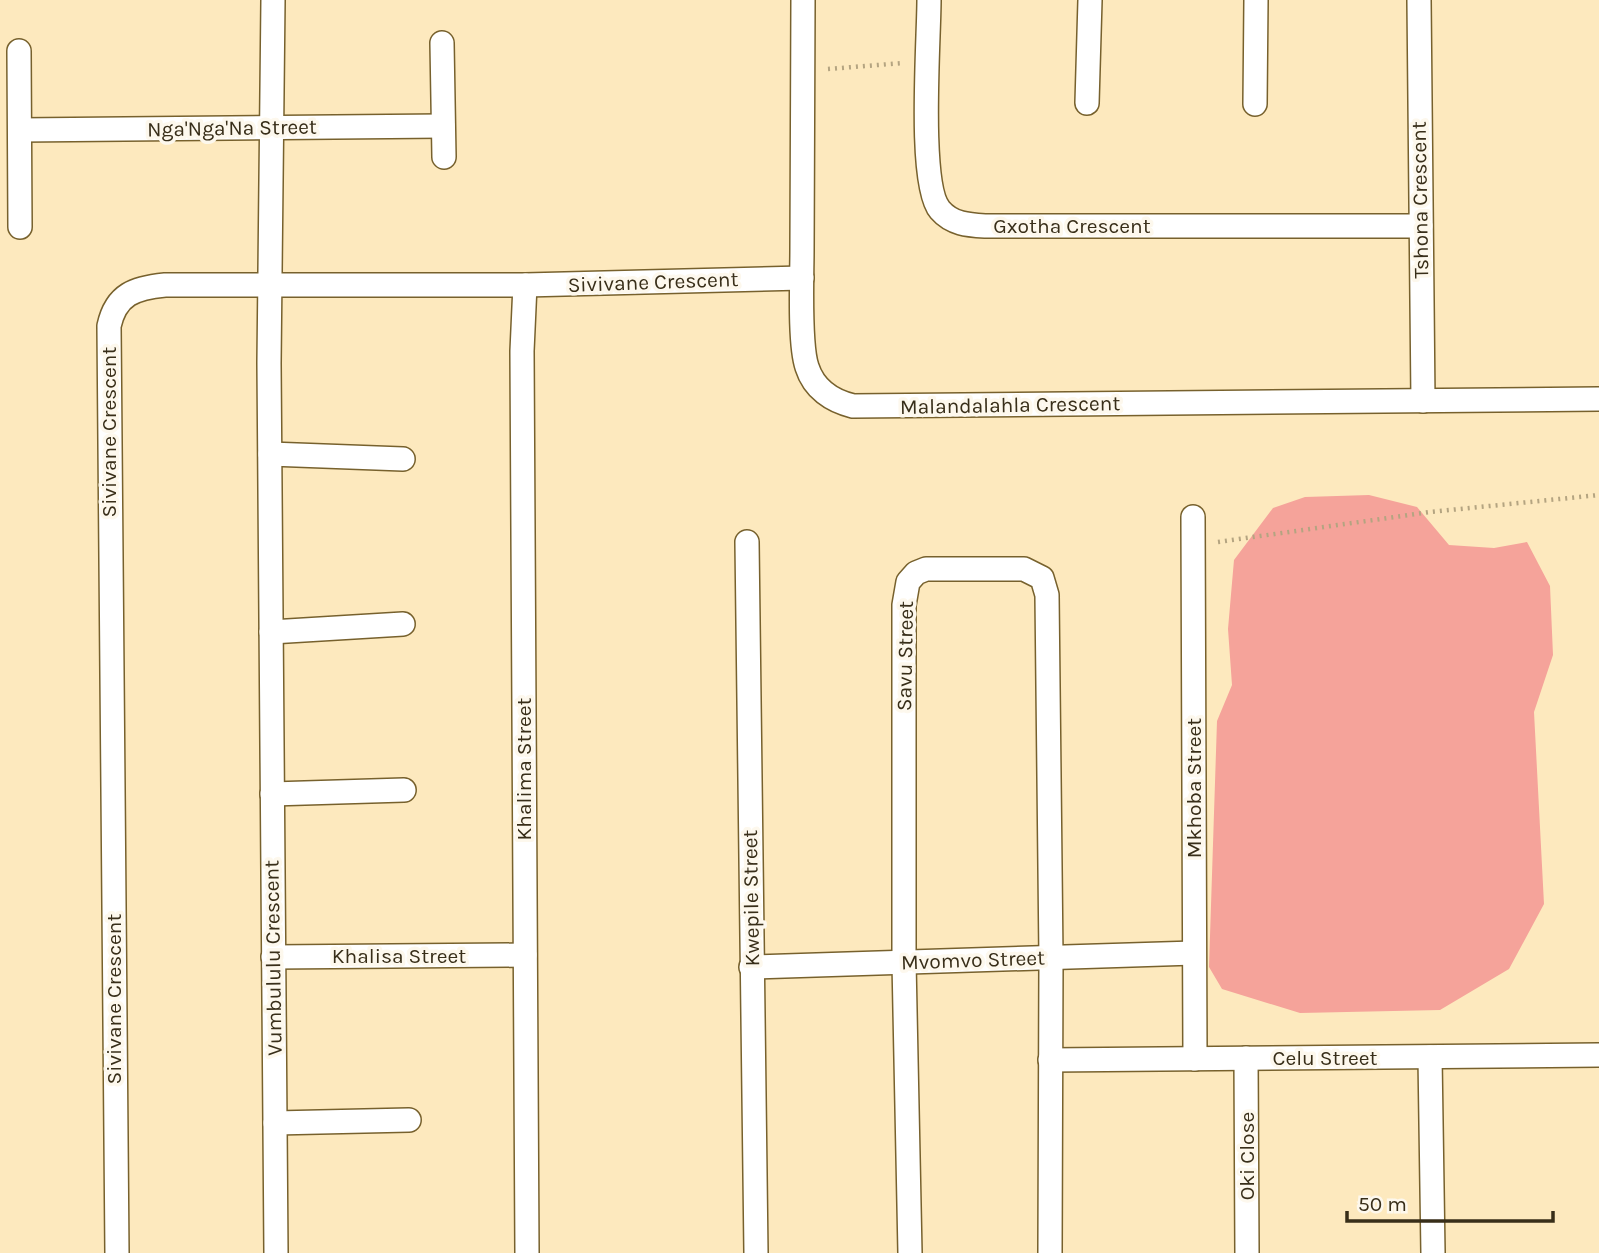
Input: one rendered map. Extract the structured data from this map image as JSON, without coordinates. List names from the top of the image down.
{
  "streets": {
    "street": [
      "Nga'Nga'Na Street",
      "Tshona Crescent",
      "Gxotha Crescent",
      "Sivivane Crescent",
      "Malandalahla Crescent",
      "Savu Street",
      "Khalima Street",
      "Mkhoba Street",
      "Kwepile Street",
      "Khalisa Street",
      "Vumbululu Crescent",
      "Mvomvo Street",
      "Celu Street",
      "Oki Close"
    ]
  },
  "crossings": [
    ["Nga'Nga'Na Street", "Vumbululu Crescent"],
    ["Tshona Crescent", "Gxotha Crescent"],
    ["Tshona Crescent", "Malandalahla Crescent"],
    ["Sivivane Crescent", "Malandalahla Crescent"],
    ["Sivivane Crescent", "Khalima Street"],
    ["Sivivane Crescent", "Vumbululu Crescent"],
    ["Savu Street", "Mvomvo Street"],
    ["Savu Street", "Celu Street"],
    ["Khalima Street", "Khalisa Street"],
    ["Mkhoba Street", "Mvomvo Street"],
    ["Mkhoba Street", "Celu Street"],
    ["Kwepile Street", "Mvomvo Street"],
    ["Khalisa Street", "Vumbululu Crescent"],
    ["Celu Street", "Oki Close"]
  ],
  "scale_bar": "50 m"
}
